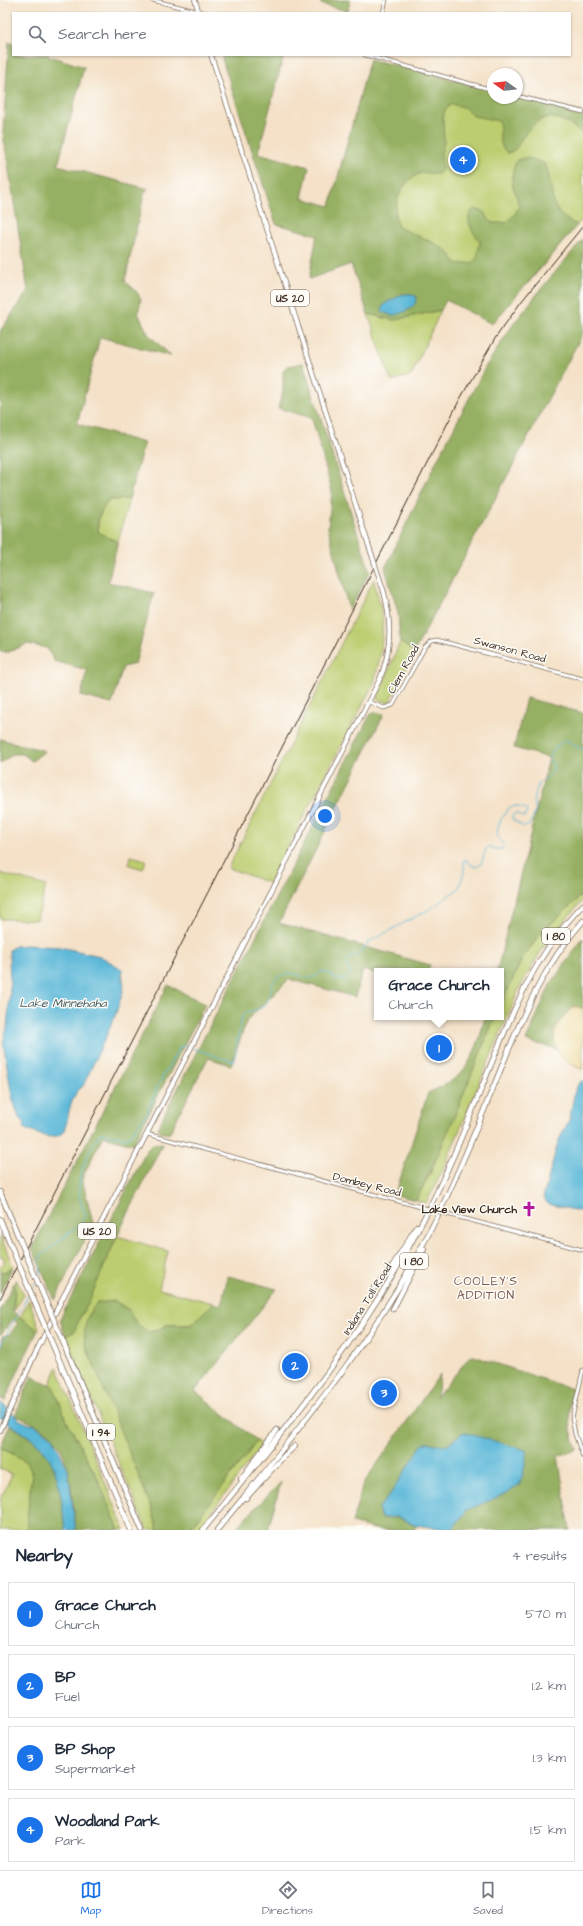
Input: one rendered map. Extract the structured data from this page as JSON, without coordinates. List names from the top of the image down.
{
  "streets": {
    "highway": ["I 80", "Indiana Toll Road", "I 94"],
    "main road": ["US 20"],
    "street": ["Swanson Road", "Clem Road", "Dombey Road"]
  },
  "crossings": [
    ["US 20", "Clem Road"],
    ["US 20", "Dombey Road"],
    ["Swanson Road", "Clem Road"]
  ],
  "districts": ["COOLEY’S ADDITION"],
  "water": ["Lake Minnehaha"],
  "places": {
    "church": ["Lake View Church"]
  },
  "north": "left",
  "page": {
    "search": "Search here",
    "pins": [
      "4",
      "1",
      "2",
      "3"
    ],
    "popup": ["Grace Church", "Church"],
    "heading": ["Nearby", "4 results"],
    "list": [
      {
        "mark": "1",
        "name": "Grace Church",
        "note": "Church",
        "value": "570 m"
      },
      {
        "mark": "2",
        "name": "BP",
        "note": "Fuel",
        "value": "1.2 km"
      },
      {
        "mark": "3",
        "name": "BP Shop",
        "note": "Supermarket",
        "value": "1.3 km"
      },
      {
        "mark": "4",
        "name": "Woodland Park",
        "note": "Park",
        "value": "1.5 km"
      }
    ],
    "nav": ["Map", "Directions", "Saved"]
  }
}
